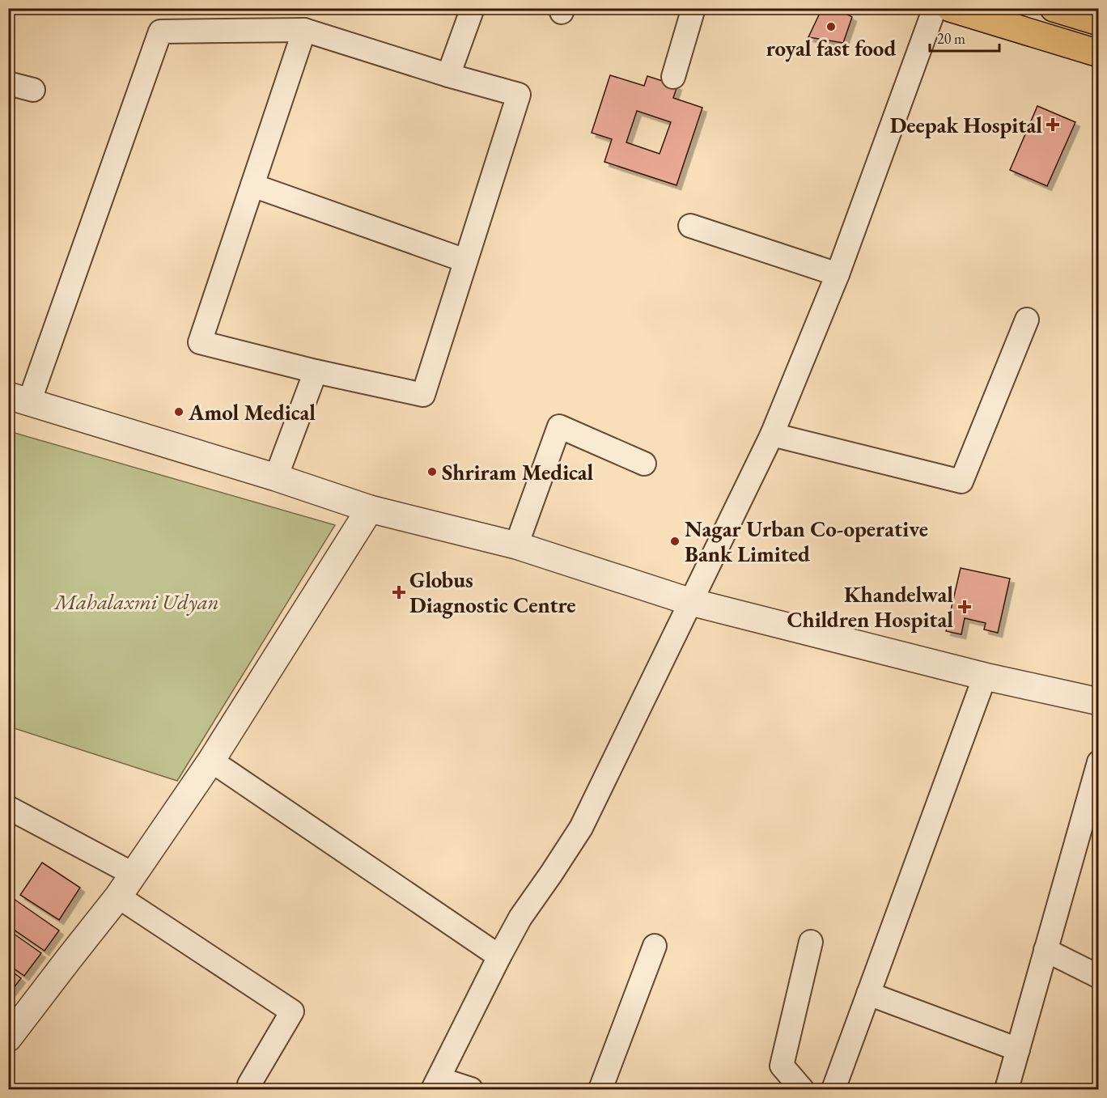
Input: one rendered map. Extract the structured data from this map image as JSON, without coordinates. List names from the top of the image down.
{
  "parks": ["Mahalaxmi Udyan"],
  "places": {
    "other": [
      "royal fast food",
      "Amol Medical",
      "Shriram Medical",
      "Nagar Urban Co-operative Bank Limited"
    ],
    "health": ["Deepak Hospital", "Globus Diagnostic Centre", "Khandelwal Children Hospital"]
  },
  "scale_bar": "20 m"
}
